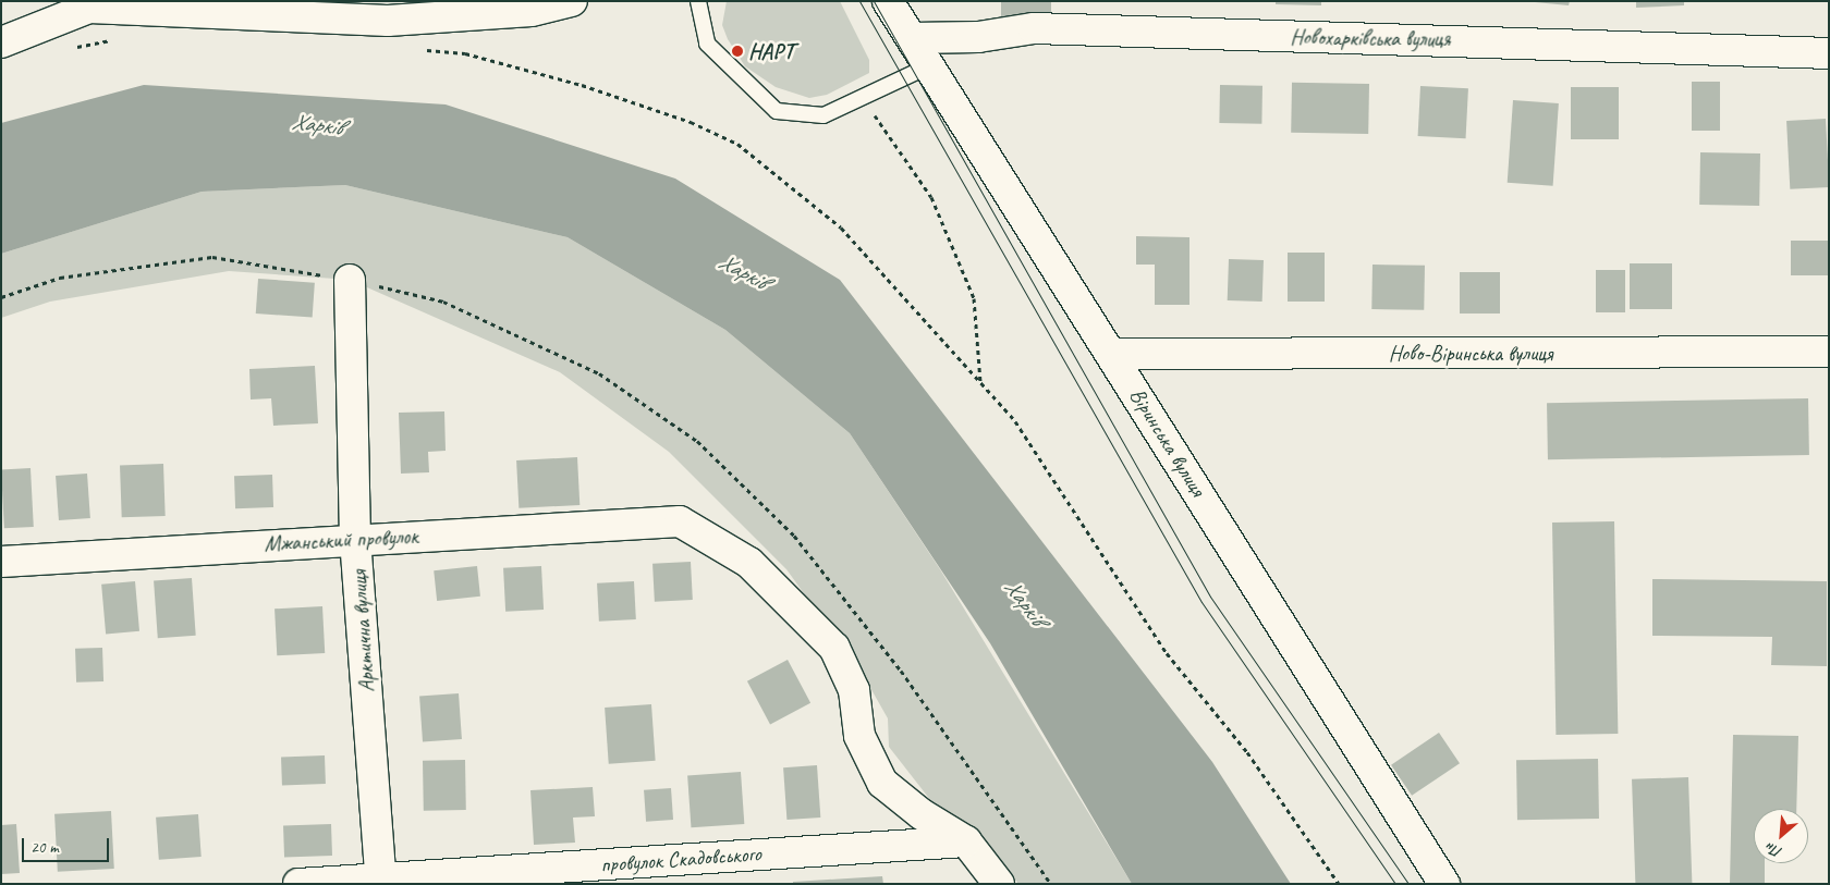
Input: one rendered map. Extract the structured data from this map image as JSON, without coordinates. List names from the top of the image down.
{
  "streets": {
    "street": [
      "Новохарківська вулиця",
      "Ново-Віринська вулиця",
      "Віринська вулиця",
      "Мжанський провулок",
      "Арктична вулиця",
      "провулок Скадовського"
    ]
  },
  "crossings": [
    ["Новохарківська вулиця", "Віринська вулиця"],
    ["Ново-Віринська вулиця", "Віринська вулиця"],
    ["Мжанський провулок", "Арктична вулиця"],
    ["Мжанський провулок", "провулок Скадовського"],
    ["Арктична вулиця", "провулок Скадовського"]
  ],
  "water": ["Харків"],
  "places": ["НАРТ"],
  "scale_bar": "20 m",
  "north": "bottom left"
}
